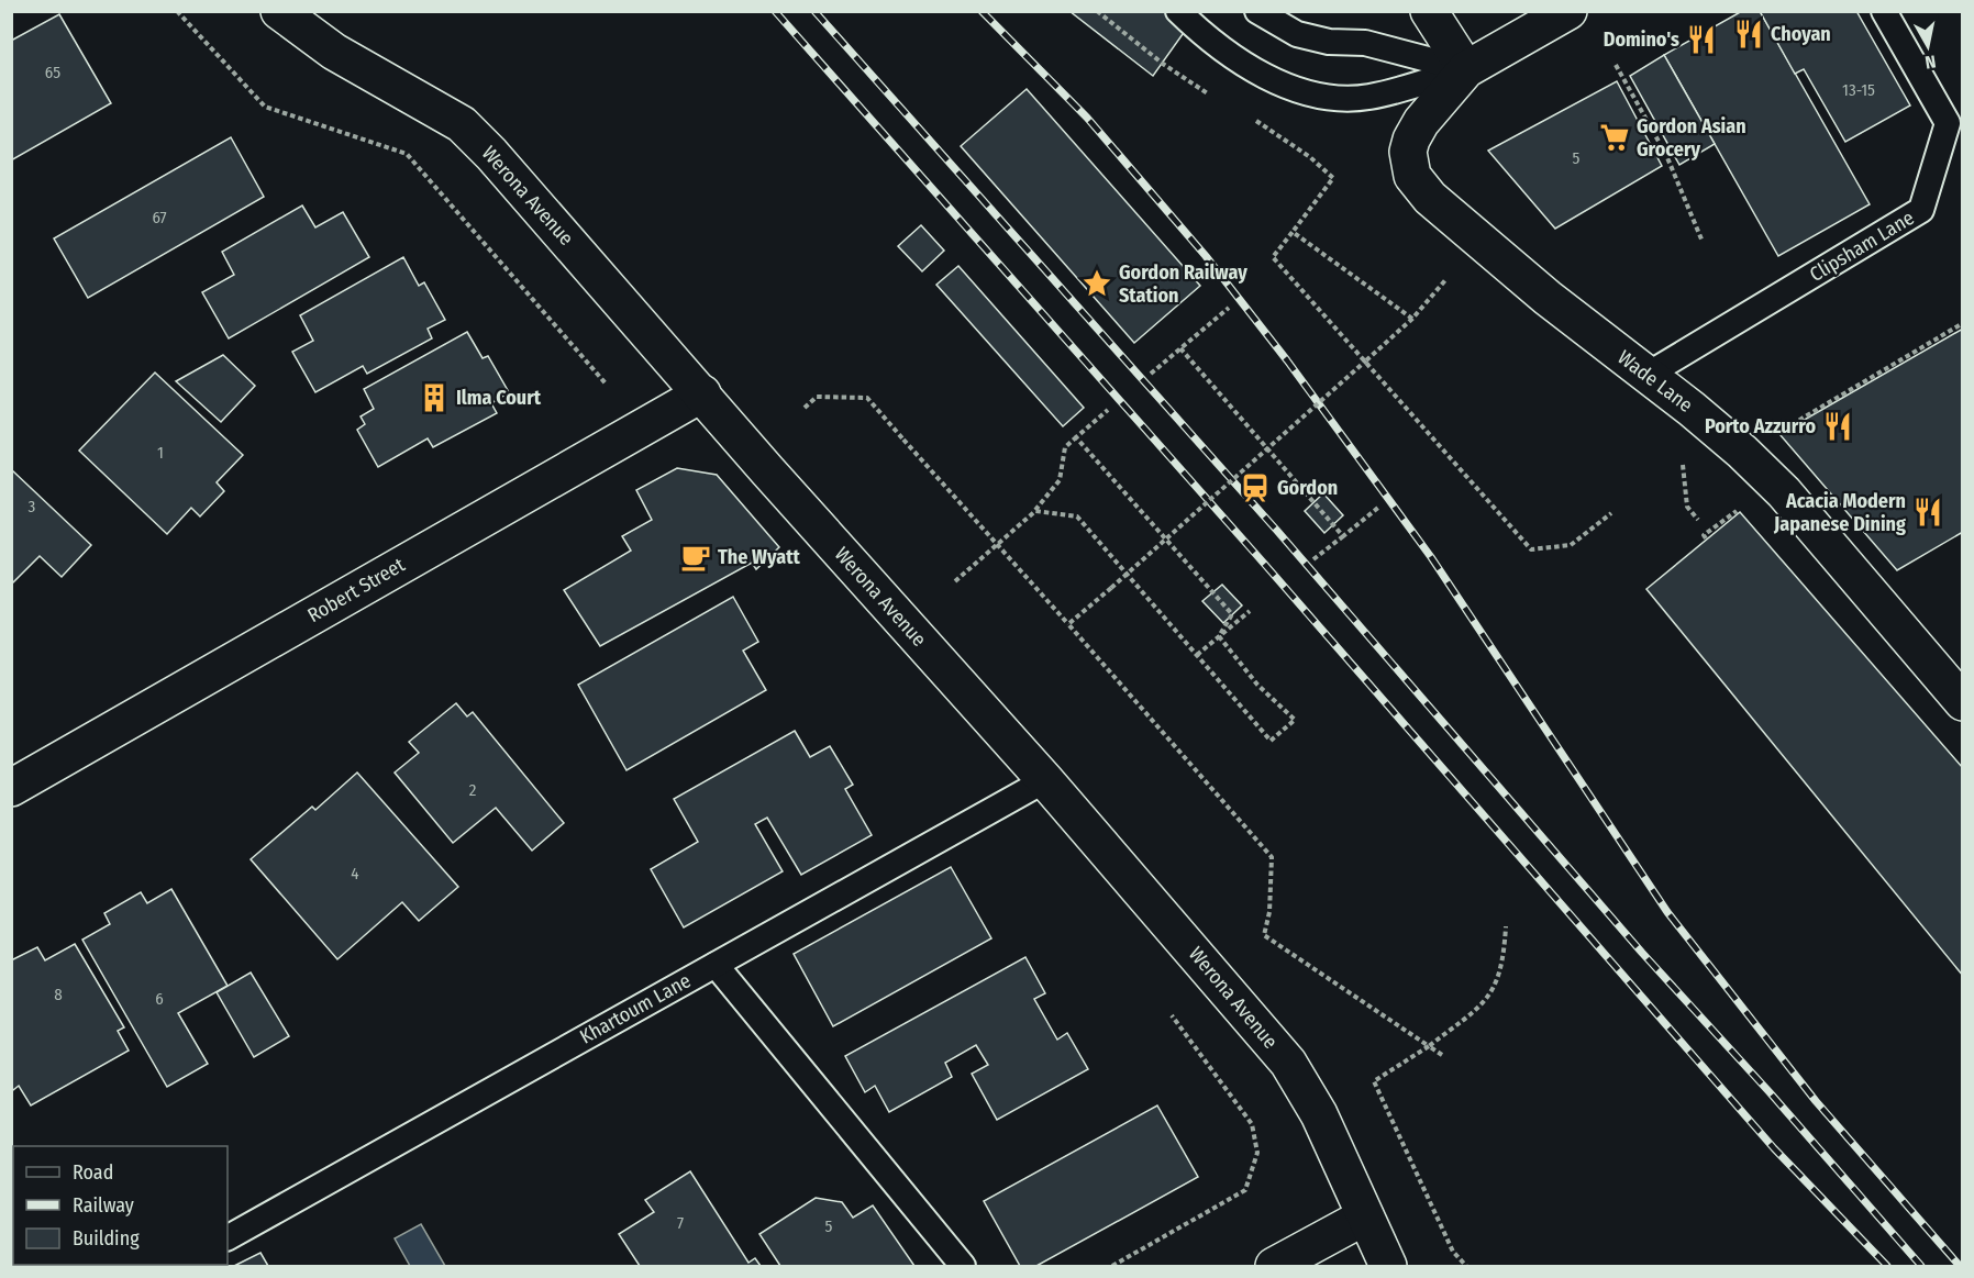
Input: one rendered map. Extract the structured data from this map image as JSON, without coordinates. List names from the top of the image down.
{
  "streets": {
    "street": ["Werona Avenue", "Wade Lane", "Robert Street"],
    "lane": ["Clipsham Lane", "Khartoum Lane"]
  },
  "crossings": [
    ["Werona Avenue", "Robert Street"],
    ["Werona Avenue", "Khartoum Lane"],
    ["Clipsham Lane", "Wade Lane"]
  ],
  "places": {
    "restaurant": [
      "Choyan",
      "Domino's",
      "Porto Azzurro",
      "Acacia Modern Japanese Dining"
    ],
    "supermarket": ["Gordon Asian Grocery"],
    "place": ["Gordon Railway Station"],
    "building": ["Ilma Court"],
    "station": ["Gordon"],
    "cafe": ["The Wyatt"]
  },
  "house_numbers": [
    "65",
    "13-15",
    "5",
    "67",
    "1",
    "3",
    "2",
    "4",
    "8",
    "6",
    "7",
    "5"
  ],
  "legend": ["Road", "Railway", "Building"],
  "north": "bottom"
}
